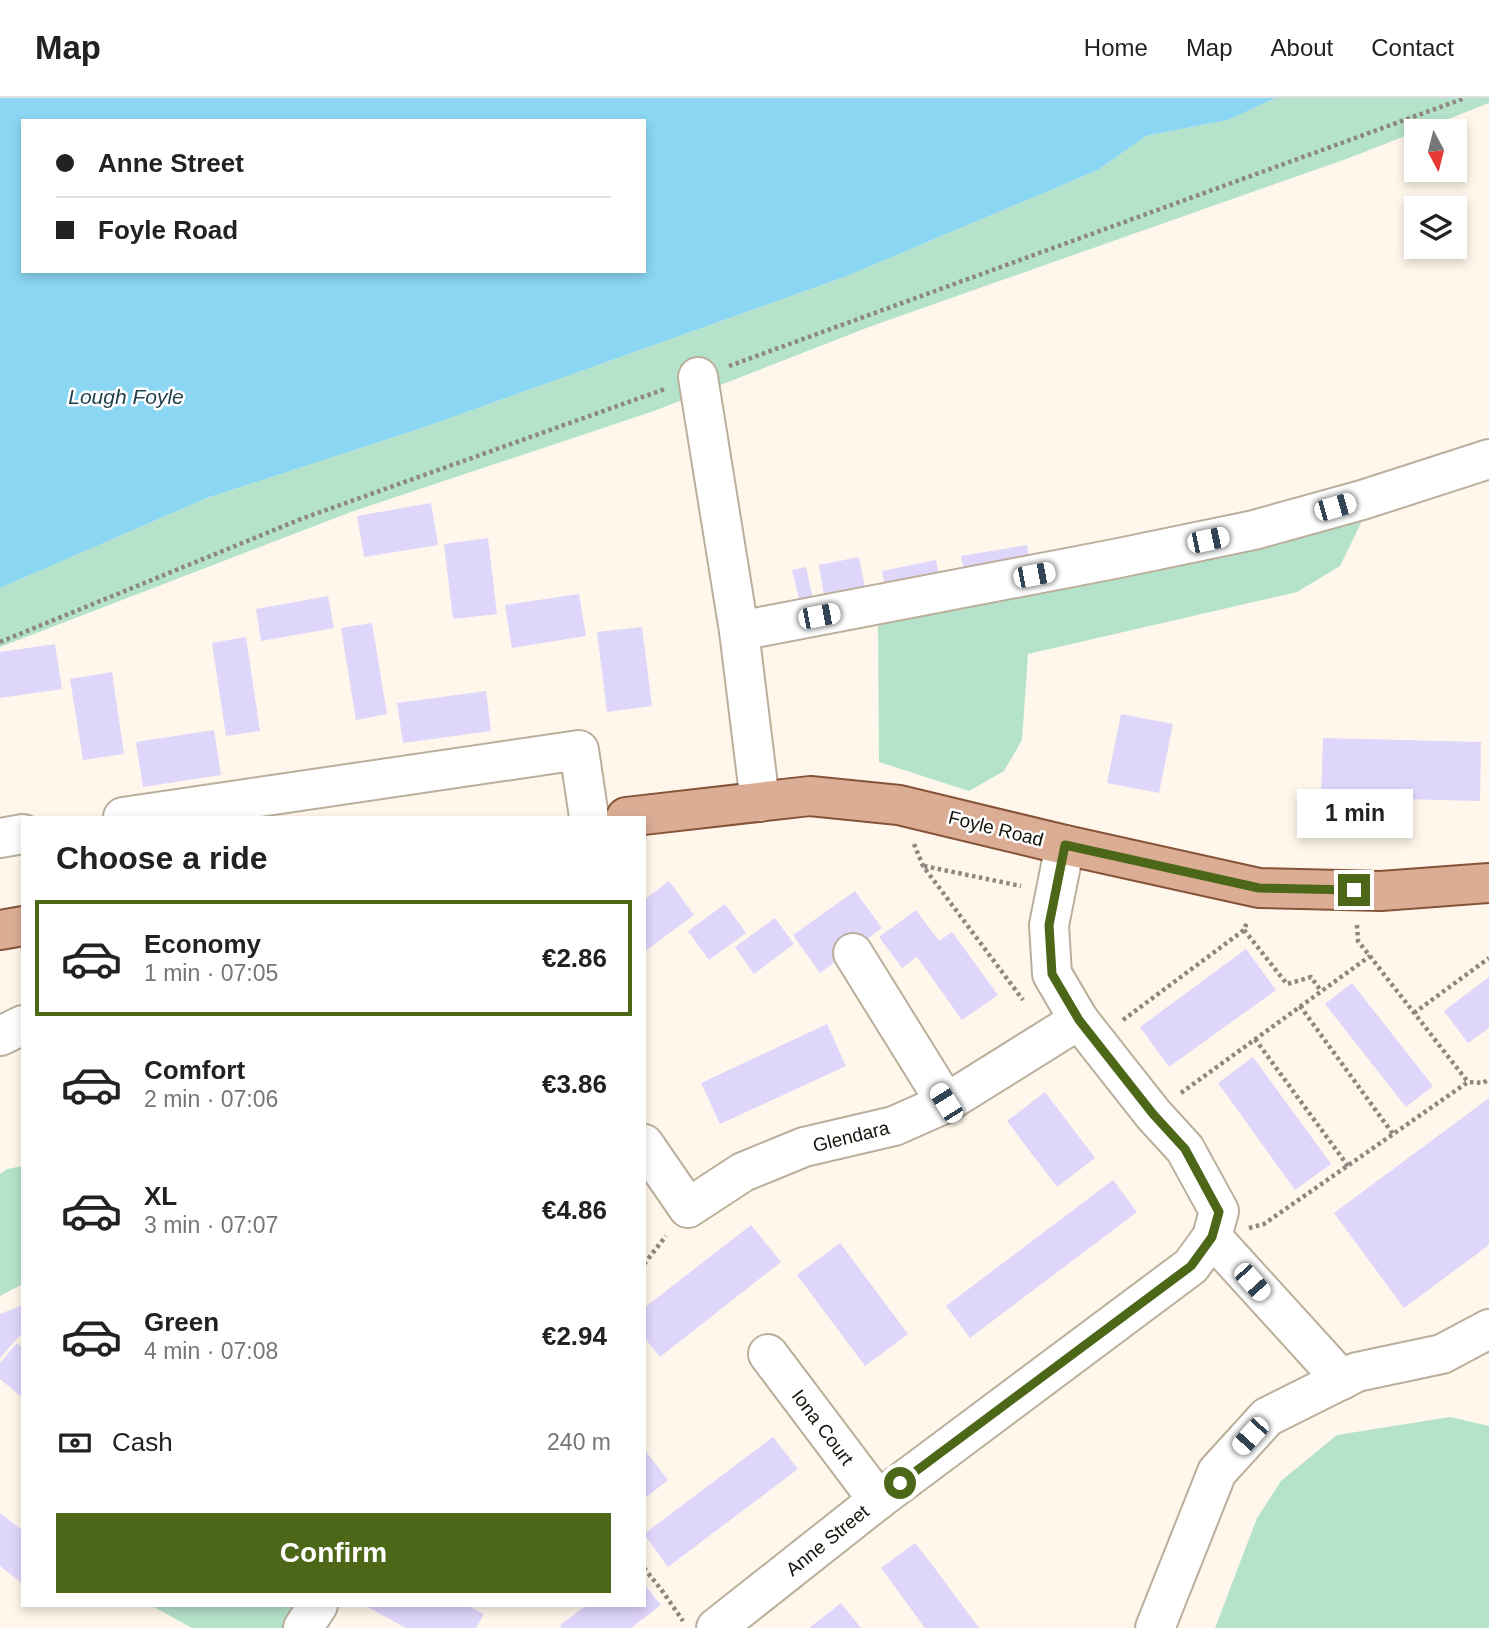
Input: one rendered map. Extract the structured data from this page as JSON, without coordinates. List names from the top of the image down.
{
  "streets": {
    "main road": ["Foyle Road"],
    "street": ["Glendara", "Iona Court", "Anne Street"]
  },
  "crossings": [
    ["Iona Court", "Anne Street"]
  ],
  "water": ["Lough Foyle"],
  "north": "bottom",
  "page": {
    "header": "Map",
    "nav": [
      "Home",
      "Map",
      "About",
      "Contact"
    ],
    "banner": ["Anne Street", "Foyle Road"],
    "bubble": "1 min",
    "heading": "Choose a ride",
    "list": [
      {
        "name": "Economy",
        "note": "1 min · 07:05",
        "value": "€2.86"
      },
      {
        "name": "Comfort",
        "note": "2 min · 07:06",
        "value": "€3.86"
      },
      {
        "name": "XL",
        "note": "3 min · 07:07",
        "value": "€4.86"
      },
      {
        "name": "Green",
        "note": "4 min · 07:08",
        "value": "€2.94"
      }
    ],
    "pay": ["Cash", "240 m"],
    "buttons": "Confirm"
  }
}
